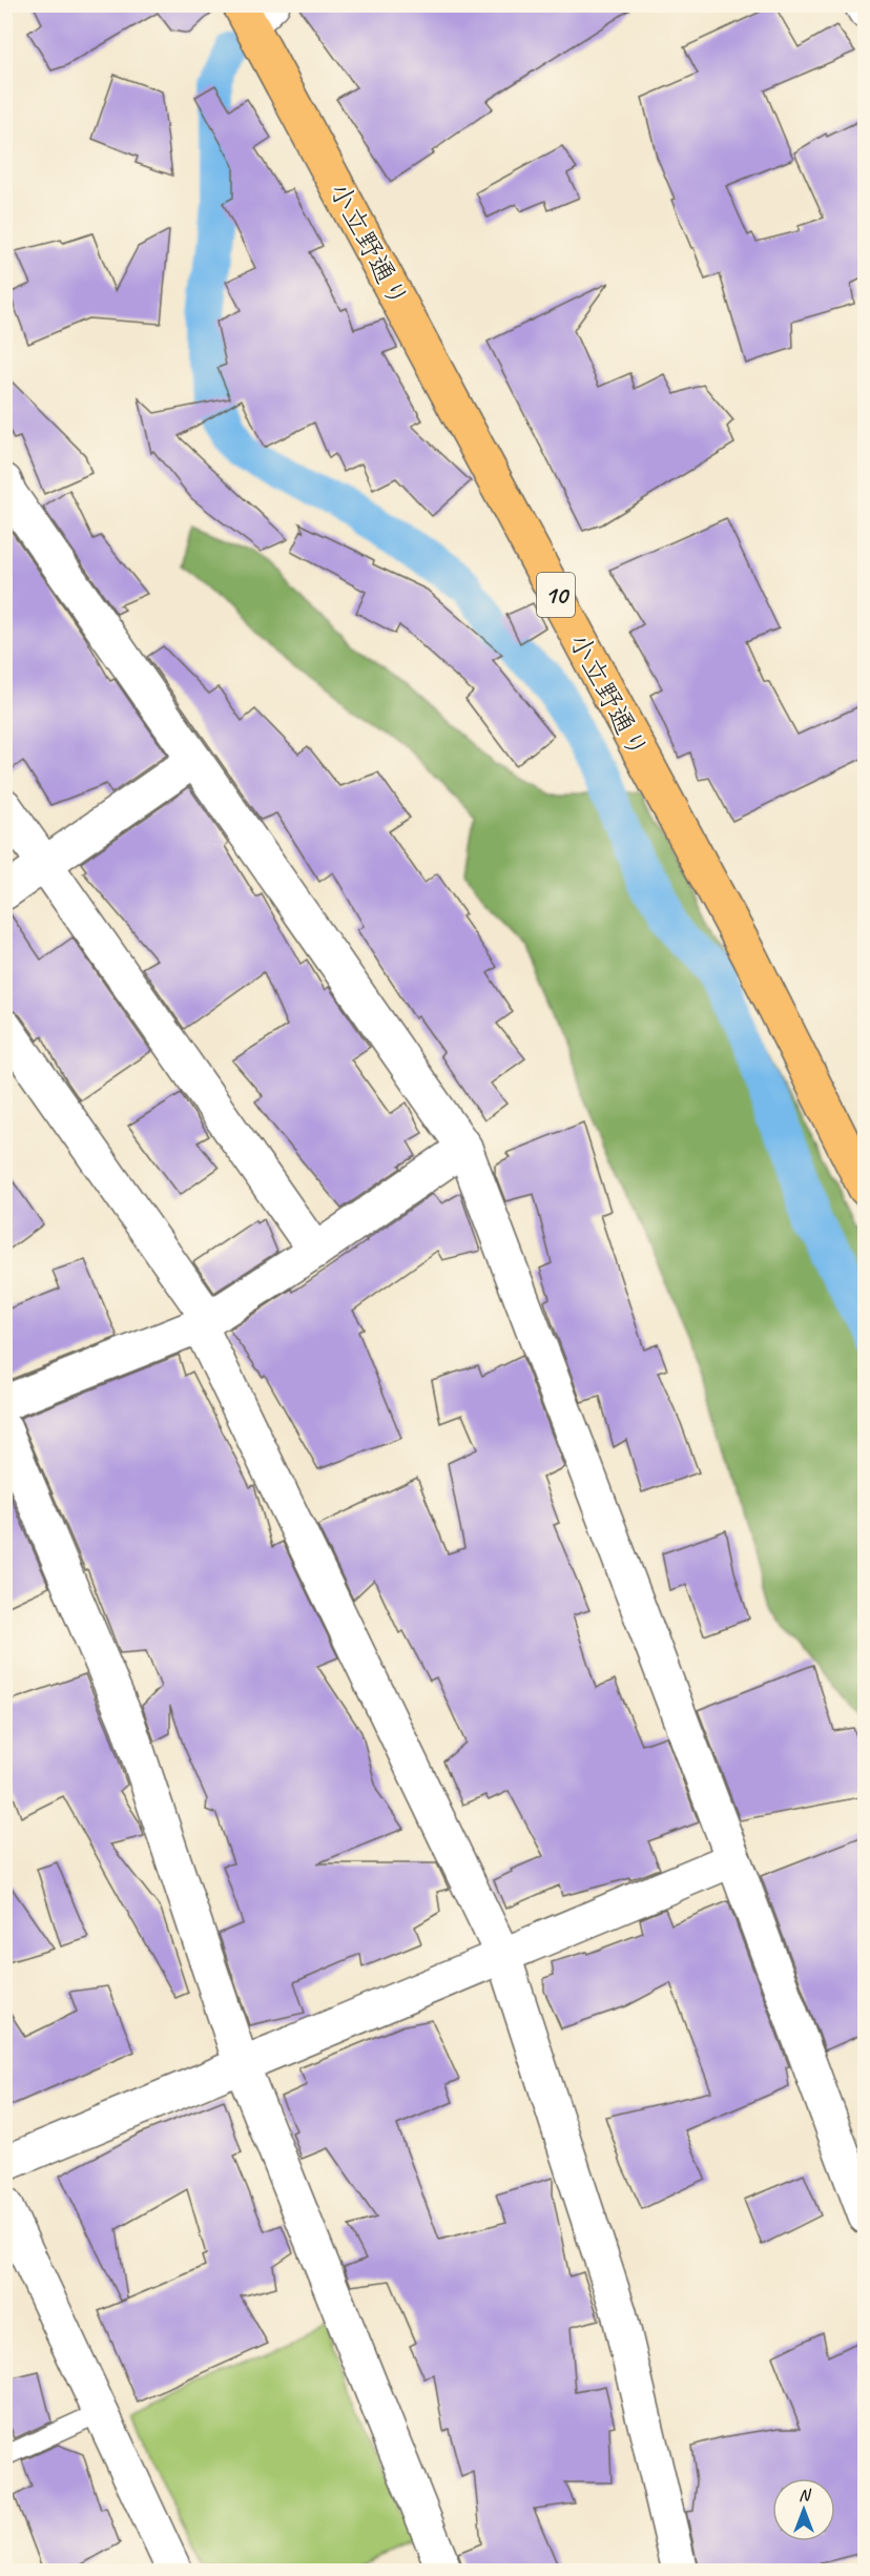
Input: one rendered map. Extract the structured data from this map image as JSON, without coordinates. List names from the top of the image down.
{
  "streets": {
    "main road": ["小立野通り", "10"]
  },
  "north": "top"
}
